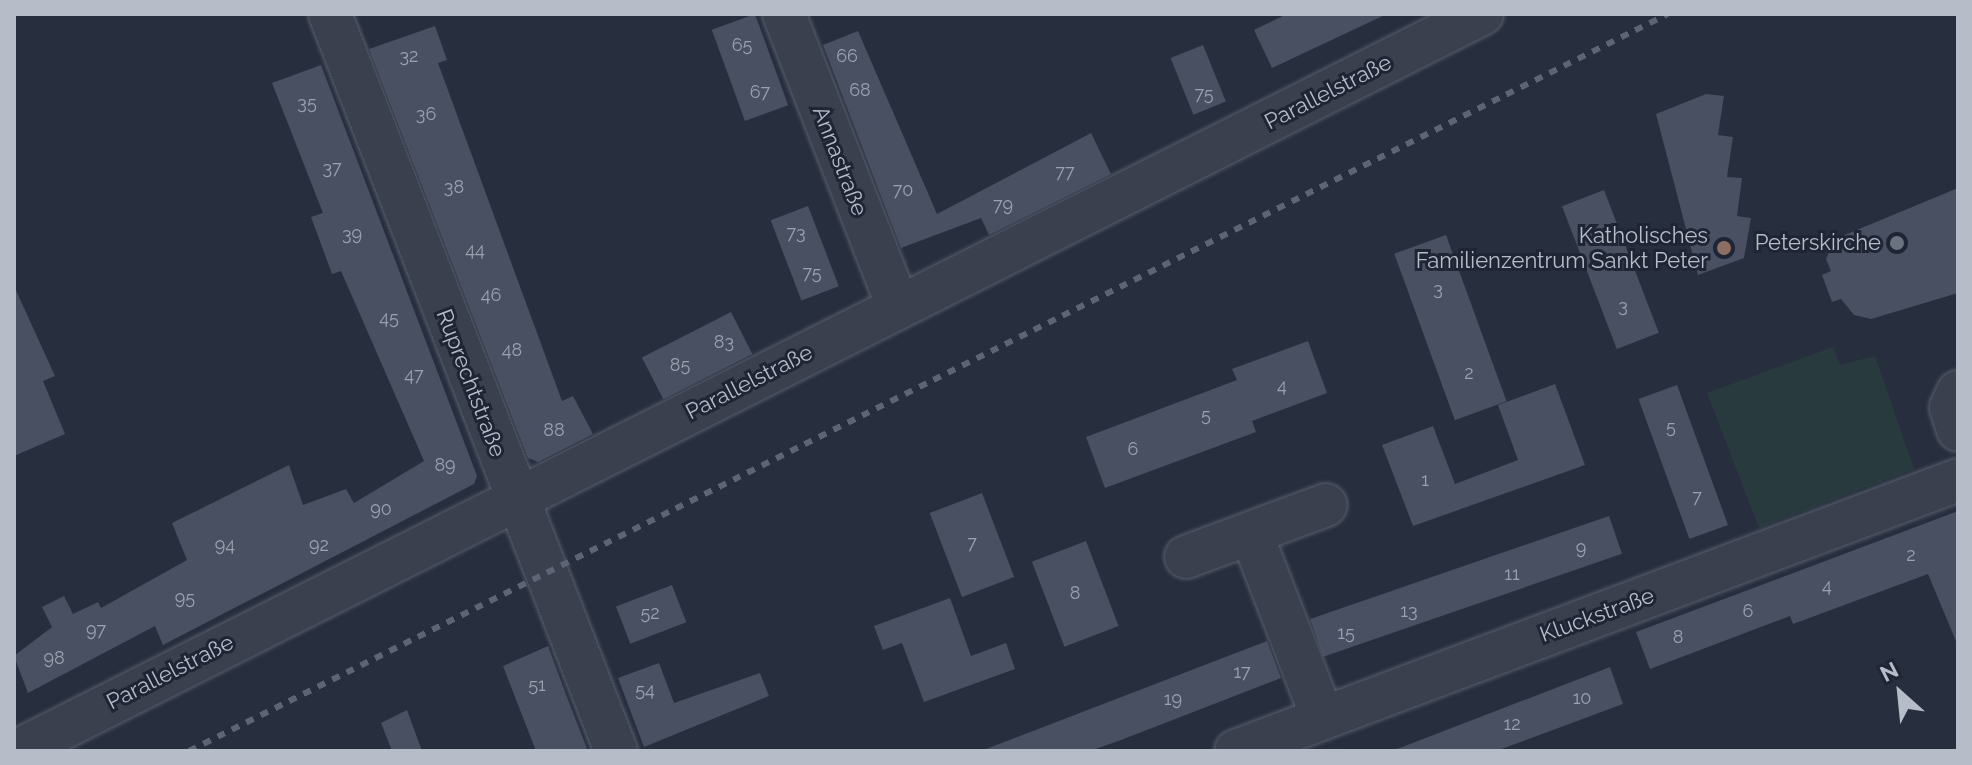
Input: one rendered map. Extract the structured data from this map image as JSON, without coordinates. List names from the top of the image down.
{
  "streets": {
    "street": [
      "Parallelstraße",
      "Annastraße",
      "Ruprechtstraße",
      "Kluckstraße"
    ]
  },
  "crossings": [
    ["Parallelstraße", "Annastraße"],
    ["Parallelstraße", "Ruprechtstraße"]
  ],
  "places": ["Peterskirche", "Katholisches Familienzentrum Sankt Peter"],
  "house_numbers": [
    "65",
    "32",
    "66",
    "68",
    "67",
    "75",
    "35",
    "36",
    "37",
    "77",
    "38",
    "70",
    "79",
    "73",
    "39",
    "44",
    "75",
    "3",
    "46",
    "3",
    "45",
    "83",
    "48",
    "85",
    "2",
    "47",
    "4",
    "5",
    "5",
    "88",
    "6",
    "89",
    "1",
    "7",
    "90",
    "7",
    "94",
    "92",
    "9",
    "2",
    "11",
    "4",
    "8",
    "95",
    "13",
    "6",
    "52",
    "97",
    "15",
    "8",
    "98",
    "17",
    "51",
    "54",
    "10",
    "19",
    "12"
  ],
  "north": "top left"
}
